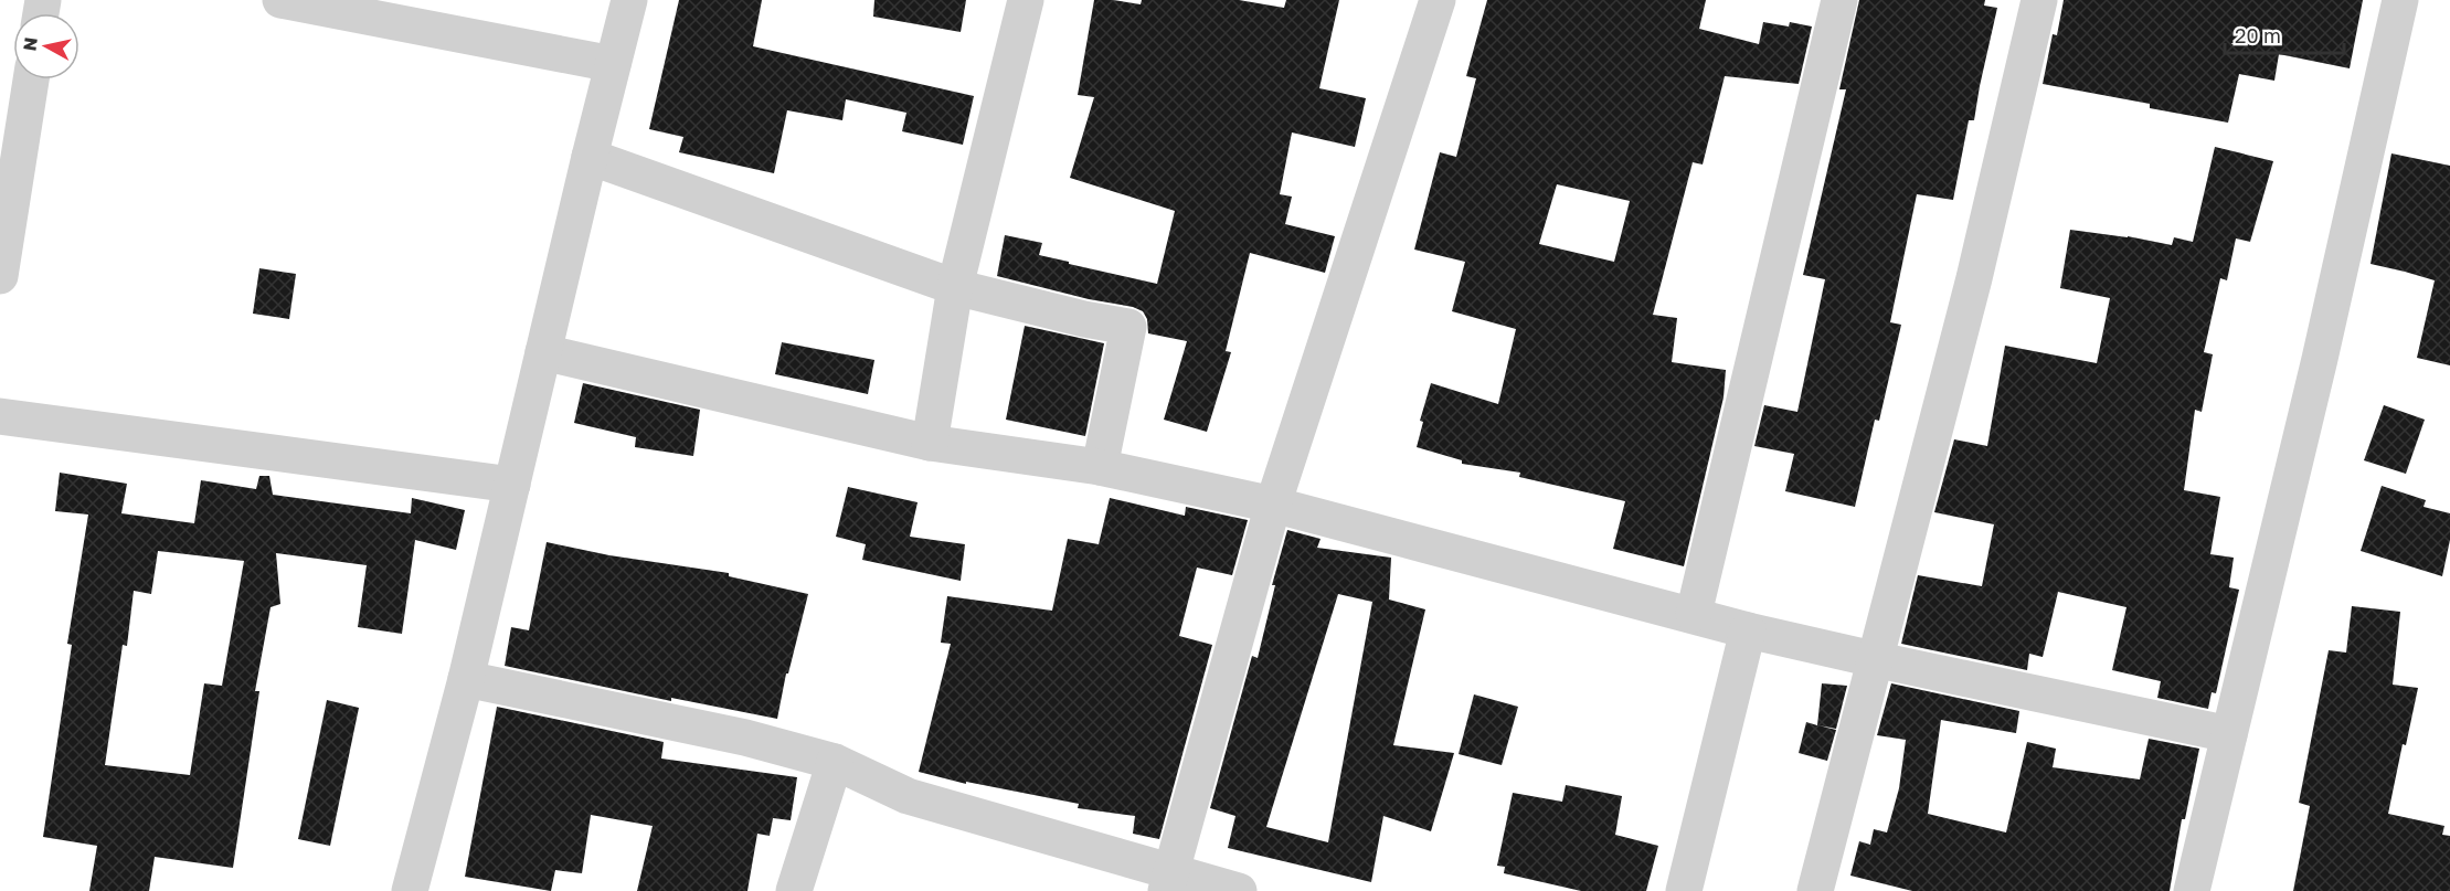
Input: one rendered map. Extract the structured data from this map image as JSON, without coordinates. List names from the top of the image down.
{
  "scale_bar": "20 m",
  "north": "left"
}
